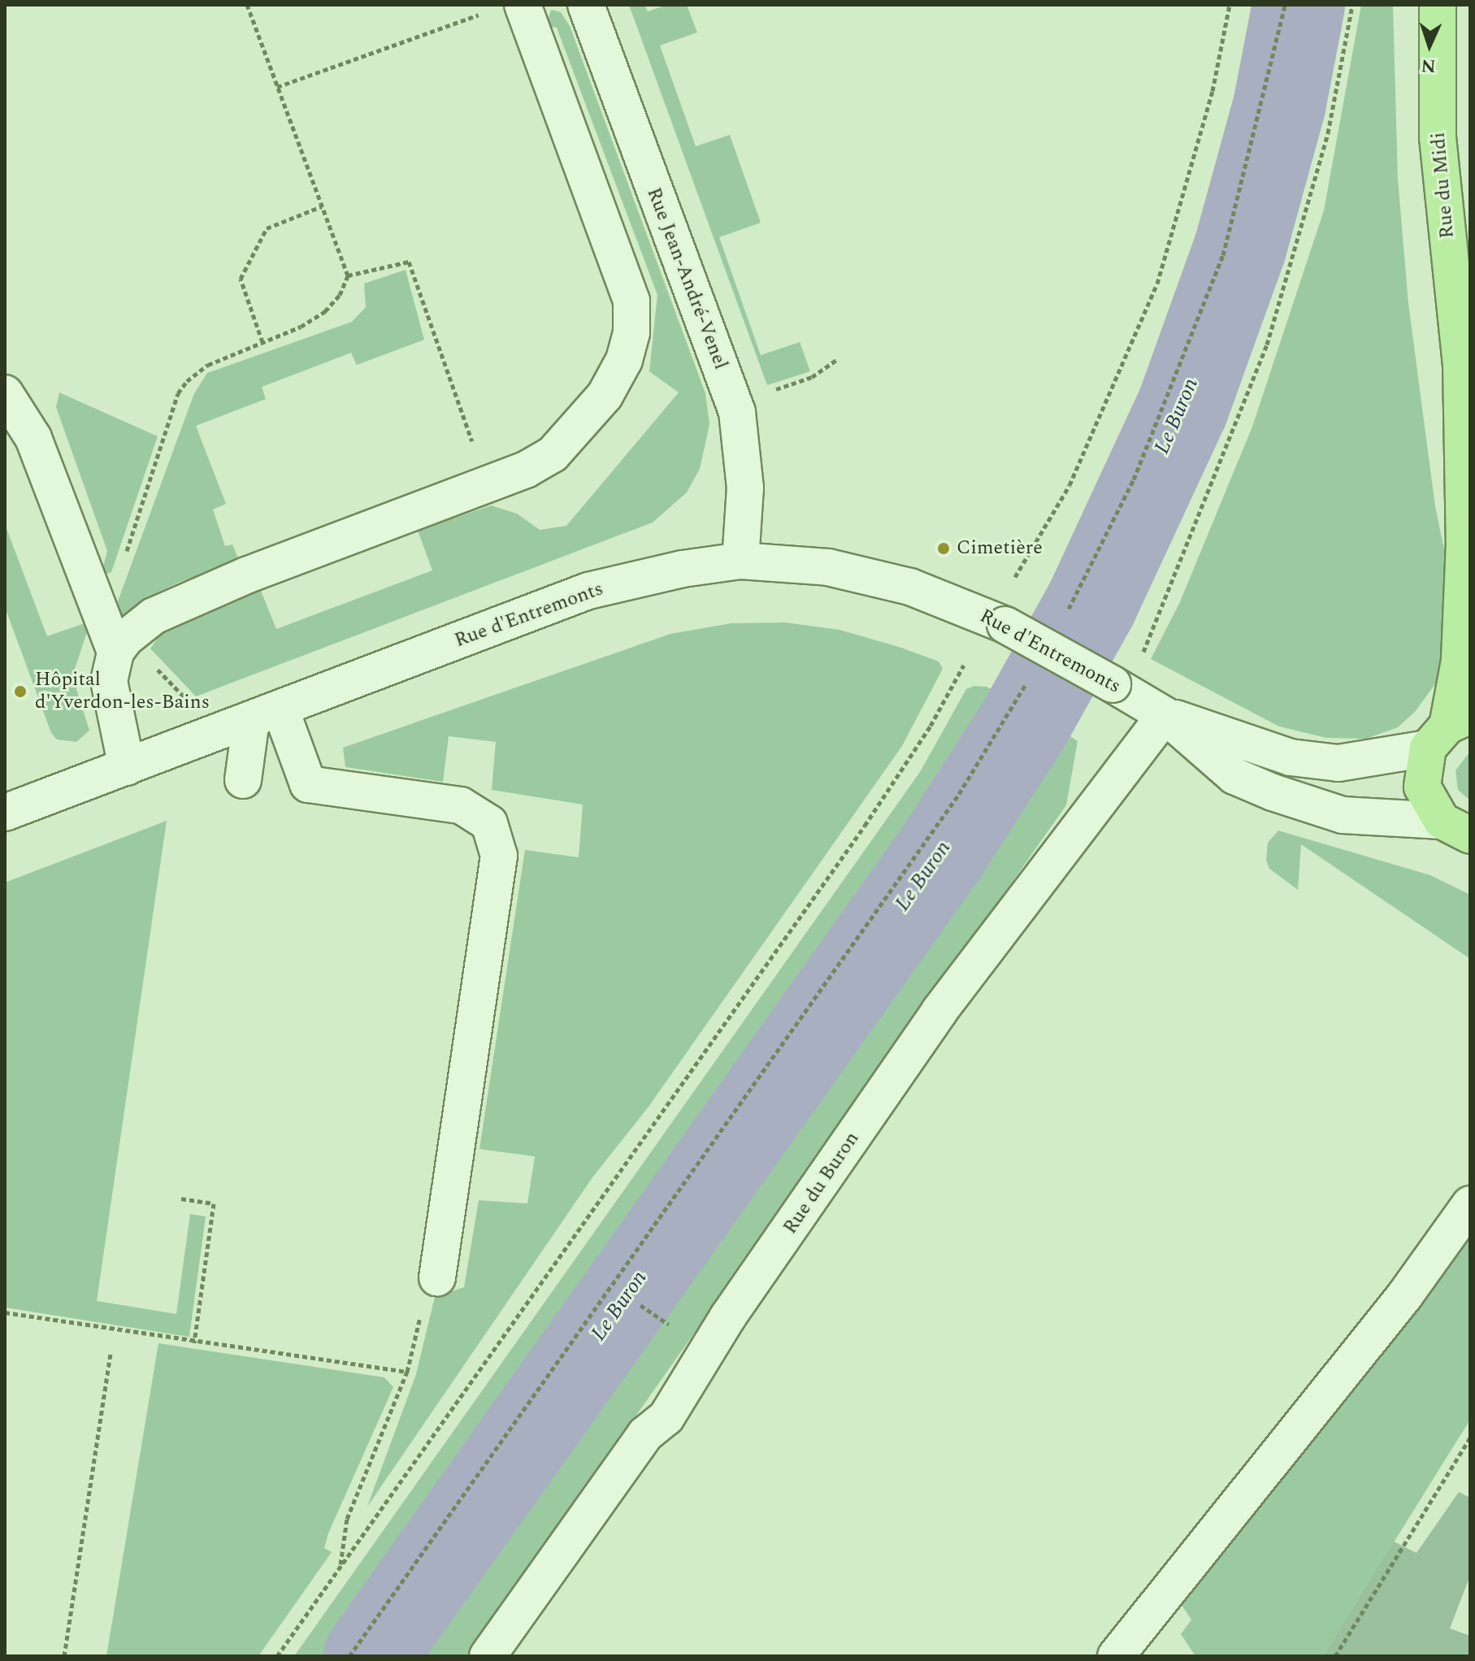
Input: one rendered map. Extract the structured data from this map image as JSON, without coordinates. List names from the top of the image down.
{
  "streets": {
    "main road": ["Rue du Midi"],
    "street": ["Rue Jean-André-Venel", "Rue d'Entremonts", "Rue du Buron"]
  },
  "crossings": [
    ["Rue du Midi", "Rue d'Entremonts"],
    ["Rue Jean-André-Venel", "Rue d'Entremonts"],
    ["Rue d'Entremonts", "Rue du Buron"]
  ],
  "water": ["Le Buron"],
  "places": ["Cimetière", "Hôpital d'Yverdon-les-Bains"],
  "north": "bottom"
}
